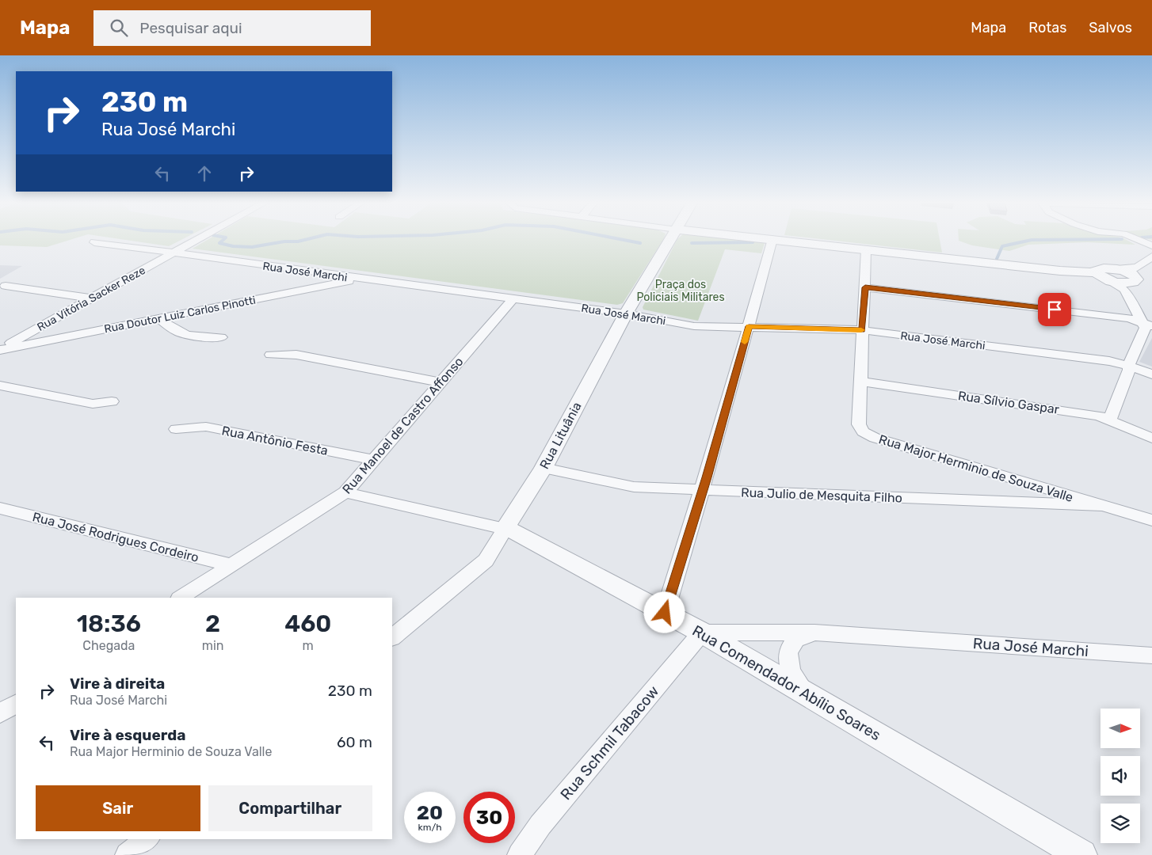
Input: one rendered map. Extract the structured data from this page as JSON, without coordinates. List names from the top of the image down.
{
  "streets": {
    "street": [
      "Rua José Marchi",
      "Rua Vitória Sacker Reze",
      "Rua Doutor Luiz Carlos Pinotti",
      "Rua Sílvio Gaspar",
      "Rua Manoel de Castro Affonso",
      "Rua Lituânia",
      "Rua Antônio Festa",
      "Rua Major Herminio de Souza Valle",
      "Rua Julio de Mesquita Filho",
      "Rua José Rodrigues Cordeiro",
      "Rua Comendador Abílio Soares",
      "Rua Schmil Tabacow"
    ]
  },
  "crossings": [
    ["Rua José Marchi", "Rua Vitória Sacker Reze"],
    ["Rua José Marchi", "Rua Doutor Luiz Carlos Pinotti"],
    ["Rua José Marchi", "Rua Manoel de Castro Affonso"],
    ["Rua José Marchi", "Rua Lituânia"],
    ["Rua José Marchi", "Rua Major Herminio de Souza Valle"],
    ["Rua José Marchi", "Rua Comendador Abílio Soares"],
    ["Rua José Marchi", "Rua Schmil Tabacow"],
    ["Rua Vitória Sacker Reze", "Rua Doutor Luiz Carlos Pinotti"],
    ["Rua Sílvio Gaspar", "Rua Major Herminio de Souza Valle"],
    ["Rua Manoel de Castro Affonso", "Rua Antônio Festa"],
    ["Rua Manoel de Castro Affonso", "Rua José Rodrigues Cordeiro"],
    ["Rua Manoel de Castro Affonso", "Rua Comendador Abílio Soares"],
    ["Rua Lituânia", "Rua Julio de Mesquita Filho"],
    ["Rua Lituânia", "Rua Comendador Abílio Soares"],
    ["Rua Major Herminio de Souza Valle", "Rua Julio de Mesquita Filho"],
    ["Rua Comendador Abílio Soares", "Rua Schmil Tabacow"]
  ],
  "parks": ["Praça dos Policiais Militares"],
  "north": "right",
  "page": {
    "header": "Mapa",
    "search": "Pesquisar aqui",
    "nav": ["Mapa", "Rotas", "Salvos"],
    "turn": ["230 m", "Rua José Marchi"],
    "eta": [
      "18:36",
      "Chegada",
      "2",
      "min",
      "460",
      "m"
    ],
    "list": [
      {
        "name": "Vire à direita",
        "note": "Rua José Marchi",
        "value": "230 m"
      },
      {
        "name": "Vire à esquerda",
        "note": "Rua Major Herminio de Souza Valle",
        "value": "60 m"
      }
    ],
    "buttons": ["Sair", "Compartilhar"],
    "speed": "20 km/h",
    "limit": "30"
  }
}
